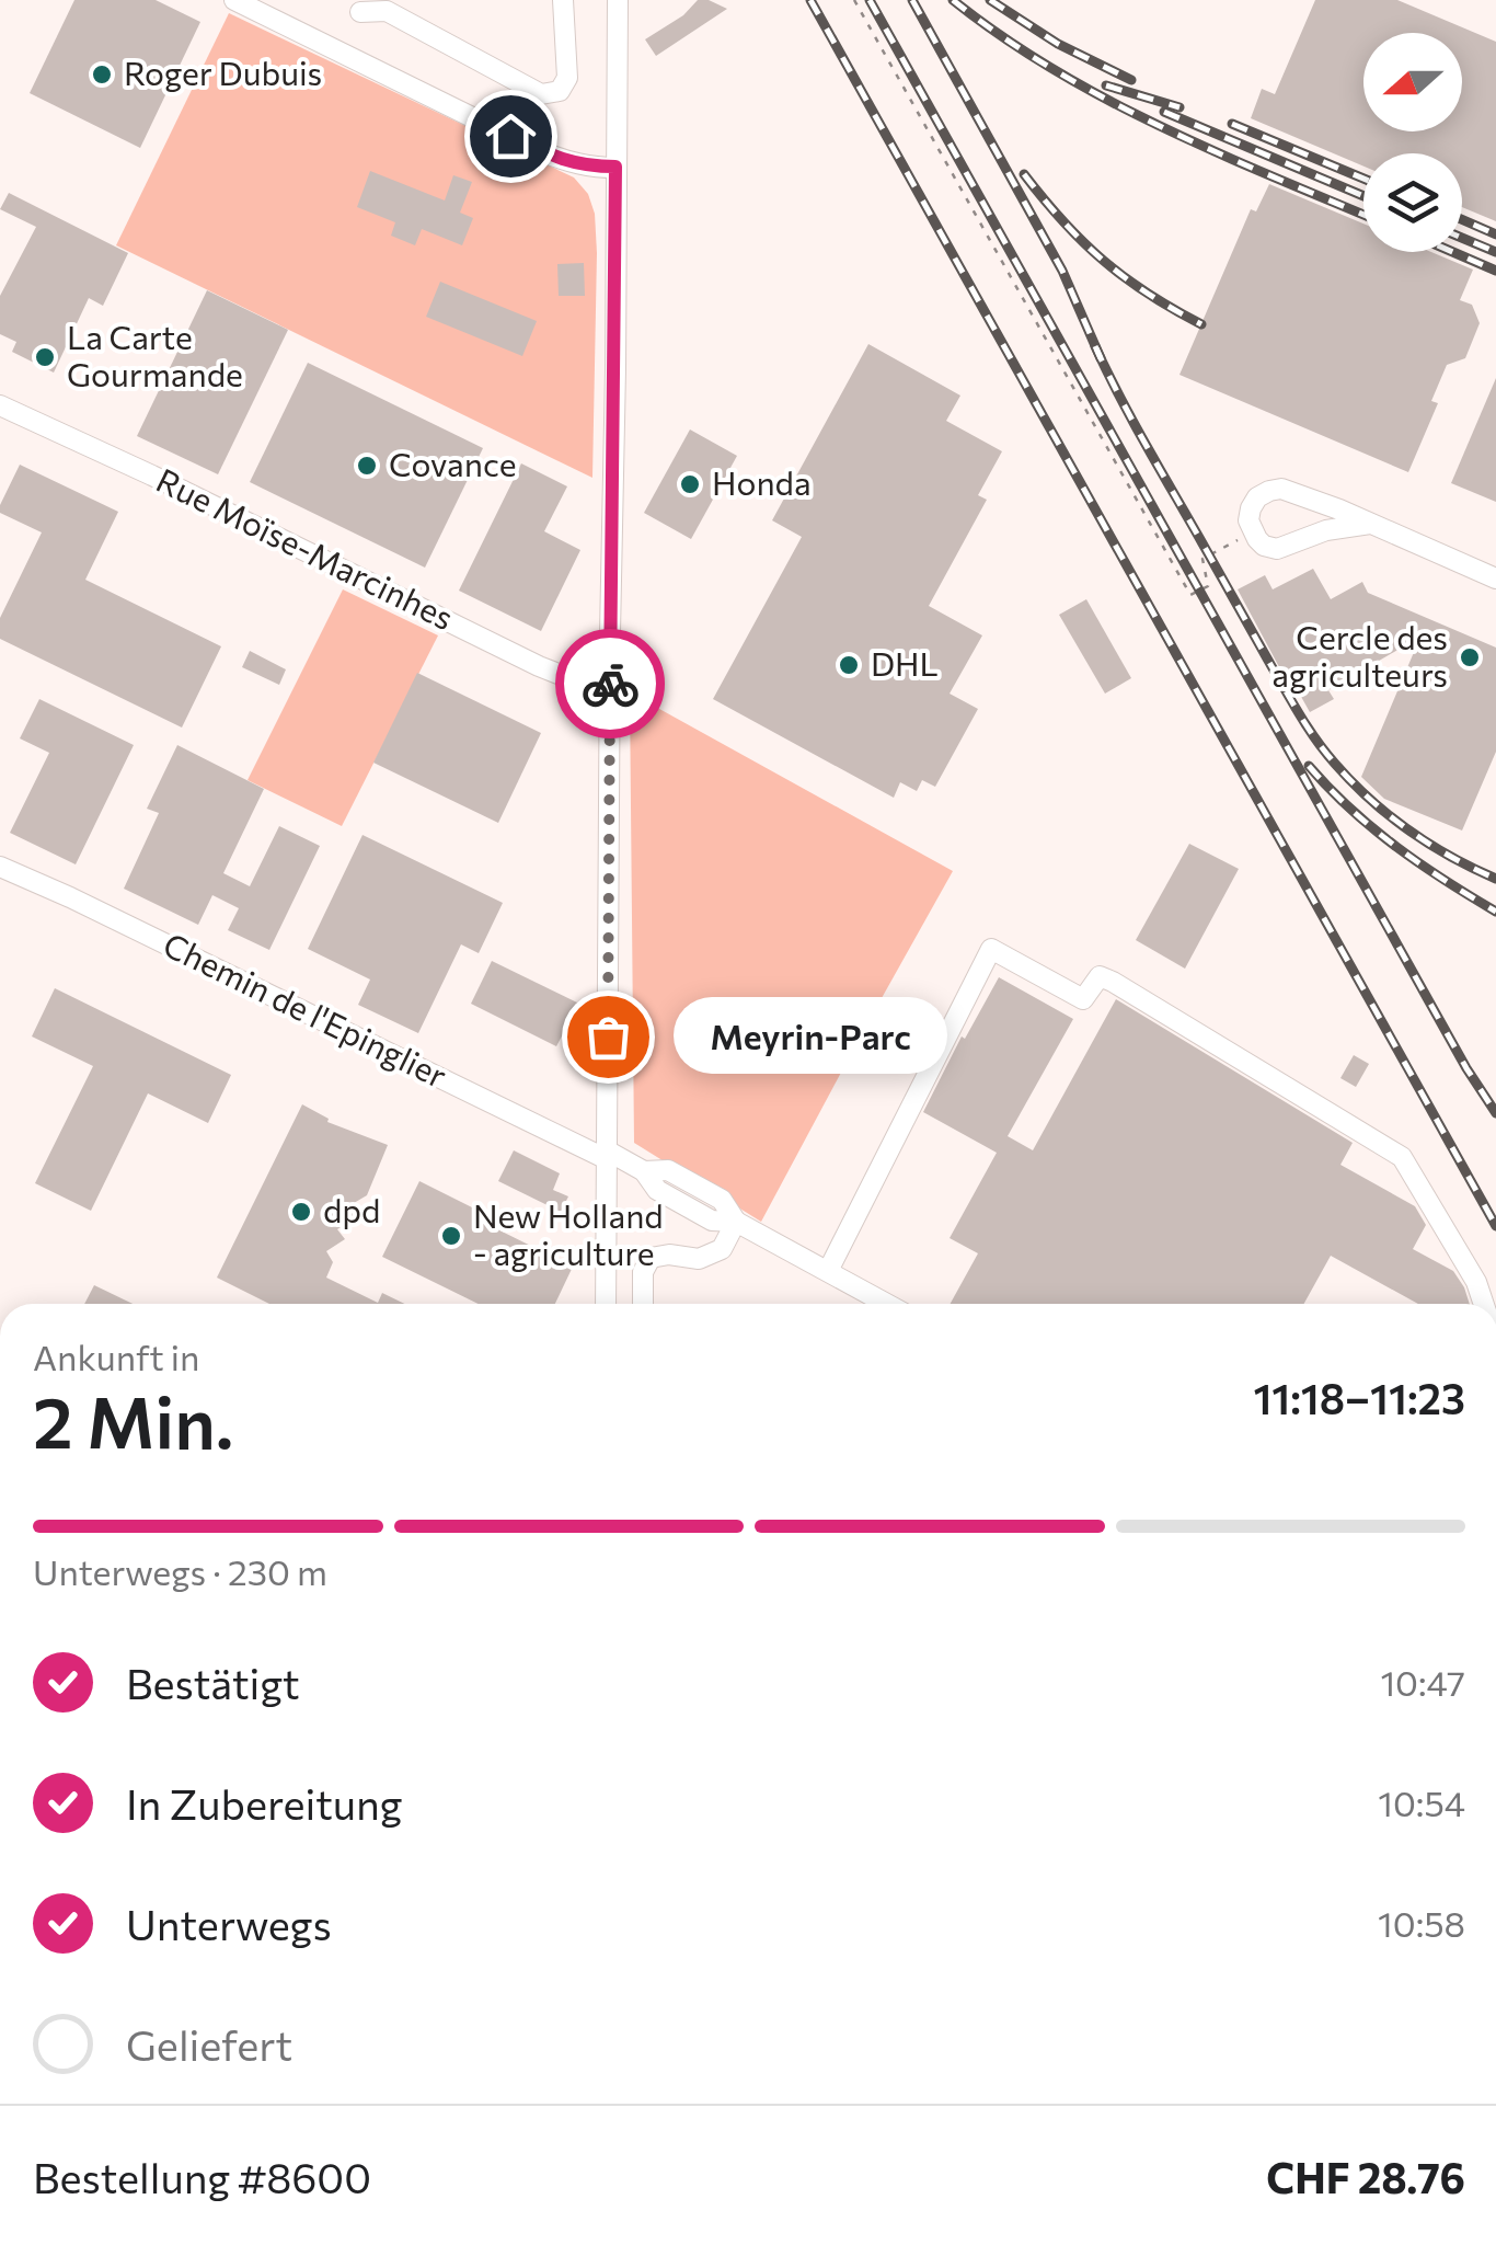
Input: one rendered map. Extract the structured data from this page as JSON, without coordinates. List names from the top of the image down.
{
  "streets": {
    "street": ["Rue Moïse-Marcinhes", "Chemin de l'Epinglier"]
  },
  "places": [
    "Roger Dubuis",
    "La Carte Gourmande",
    "Covance",
    "Honda",
    "Cercle des agriculteurs",
    "DHL",
    "Meyrin-Parc",
    "dpd",
    "New Holland - agriculture"
  ],
  "north": "left",
  "page": {
    "bubble": "Meyrin-Parc",
    "heading": ["2 Min.", "Ankunft in", "11:18–11:23"],
    "panel": ["Bestellung #8600", "CHF 28.76"],
    "bar": "Unterwegs · 230 m",
    "list": [
      ["Bestätigt", "10:47"],
      ["In Zubereitung", "10:54"],
      ["Unterwegs", "10:58"],
      "Geliefert"
    ]
  }
}
